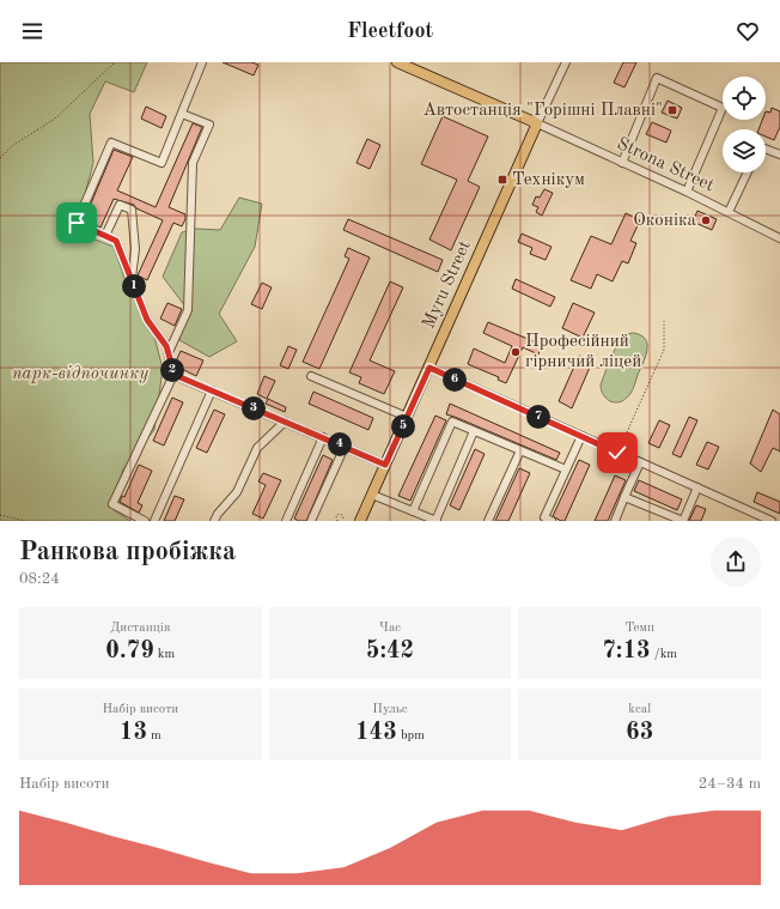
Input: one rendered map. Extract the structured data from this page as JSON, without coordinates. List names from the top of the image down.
{
  "streets": {
    "main road": ["Myru Street"],
    "street": ["Strona Street"]
  },
  "crossings": [
    ["Strona Street", "Myru Street"]
  ],
  "parks": ["парк-відпочинку"],
  "places": {
    "transit": ["Автостанція \"Горішні Плавні\"", "Технікум"],
    "other": ["Оконіка", "Професійний гірничий ліцей"]
  },
  "page": {
    "header": "Fleetfoot",
    "pins": [
      "1",
      "2",
      "6",
      "3",
      "7",
      "5",
      "4"
    ],
    "heading": ["Ранкова пробіжка", "08:24"],
    "stats": [
      ["Дистанція", "0.79 km"],
      ["Час", "5:42"],
      ["Темп", "7:13 /km"],
      ["Набір висоти", "13 m"],
      ["Пульс", "143 bpm"],
      ["kcal", "63"]
    ],
    "chart": ["Набір висоти", "24–34 m"]
  }
}
